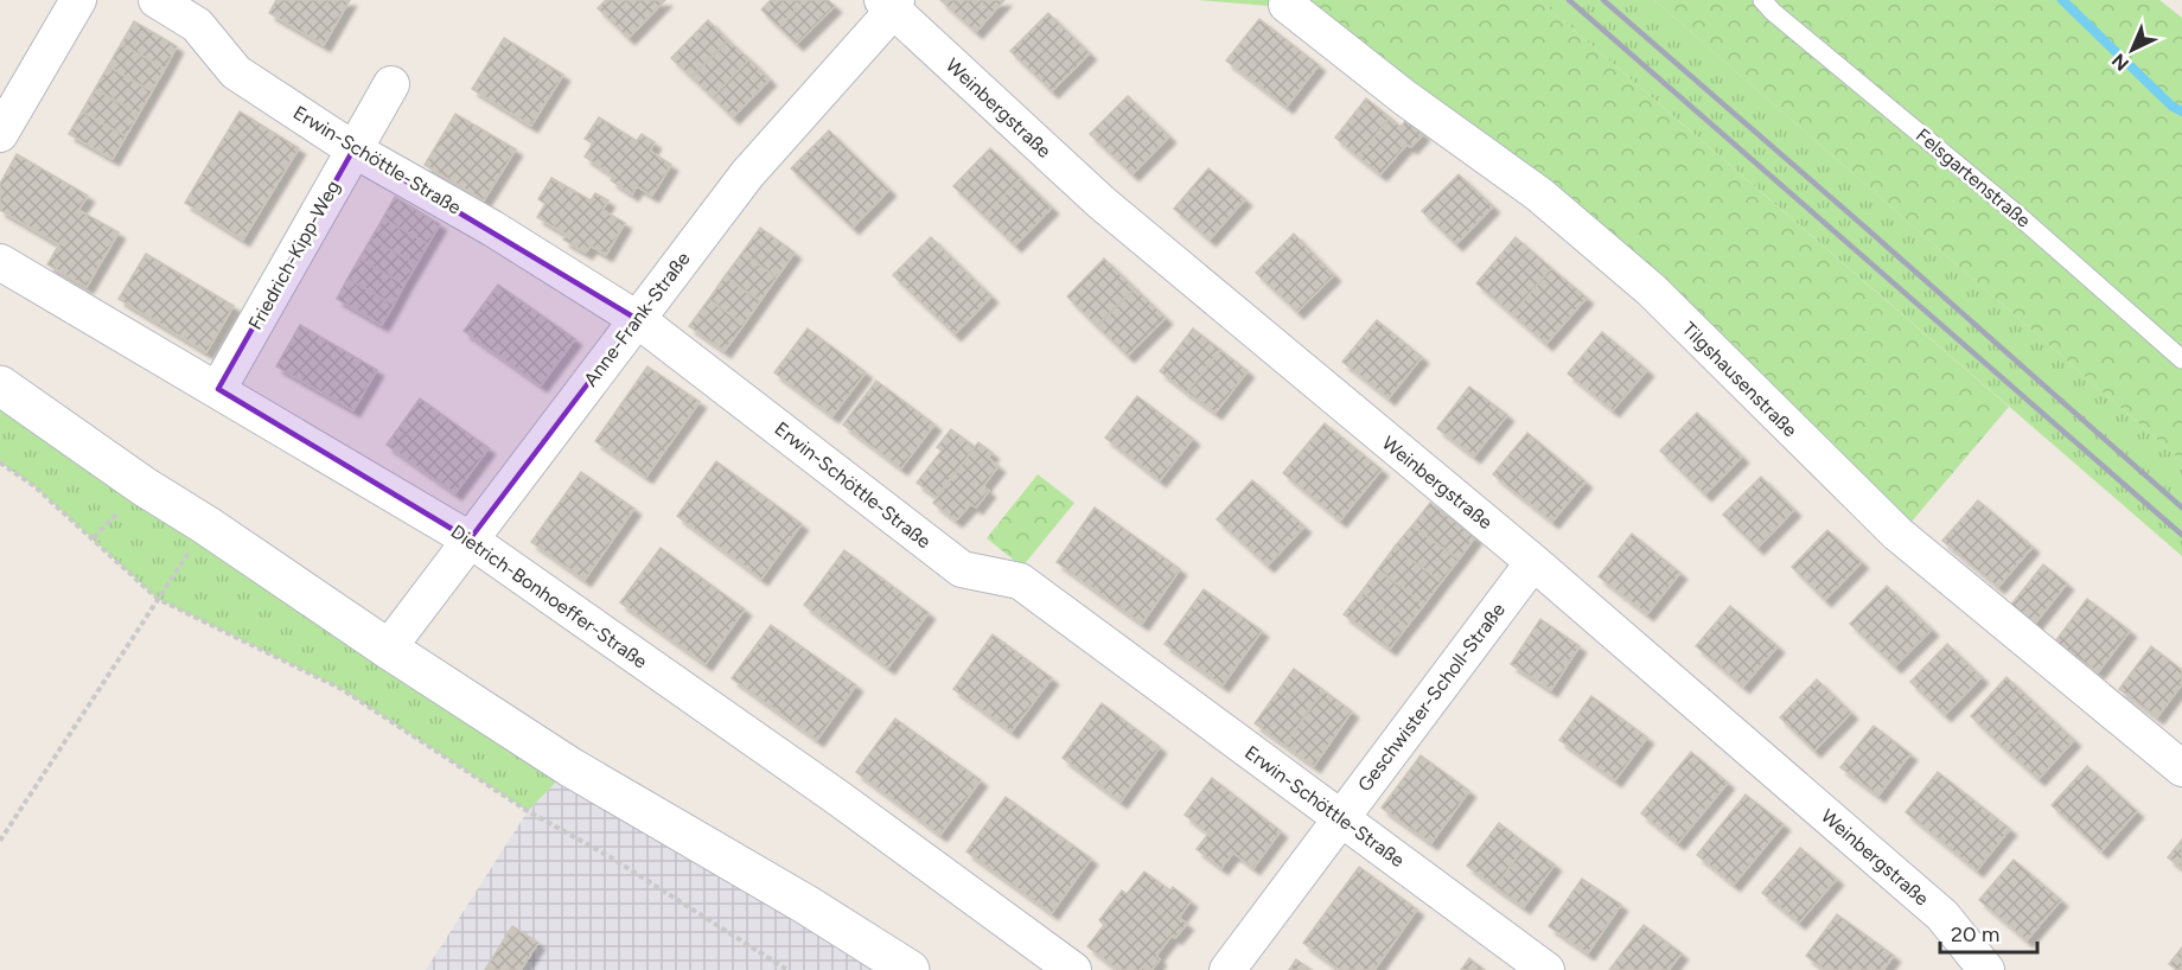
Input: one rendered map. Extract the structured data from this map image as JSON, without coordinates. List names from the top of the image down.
{
  "streets": {
    "street": [
      "Weinbergstraße",
      "Erwin-Schöttle-Straße",
      "Friedrich-Kipp-Weg",
      "Anne-Frank-Straße",
      "Tilgshausenstraße",
      "Dietrich-Bonhoeffer-Straße",
      "Geschwister-Scholl-Straße"
    ],
    "lane": ["Felsgartenstraße"]
  },
  "crossings": [
    ["Weinbergstraße", "Anne-Frank-Straße"],
    ["Weinbergstraße", "Geschwister-Scholl-Straße"],
    ["Erwin-Schöttle-Straße", "Friedrich-Kipp-Weg"],
    ["Erwin-Schöttle-Straße", "Anne-Frank-Straße"],
    ["Erwin-Schöttle-Straße", "Geschwister-Scholl-Straße"],
    ["Friedrich-Kipp-Weg", "Dietrich-Bonhoeffer-Straße"],
    ["Anne-Frank-Straße", "Dietrich-Bonhoeffer-Straße"]
  ],
  "scale_bar": "20 m",
  "north": "bottom left"
}
